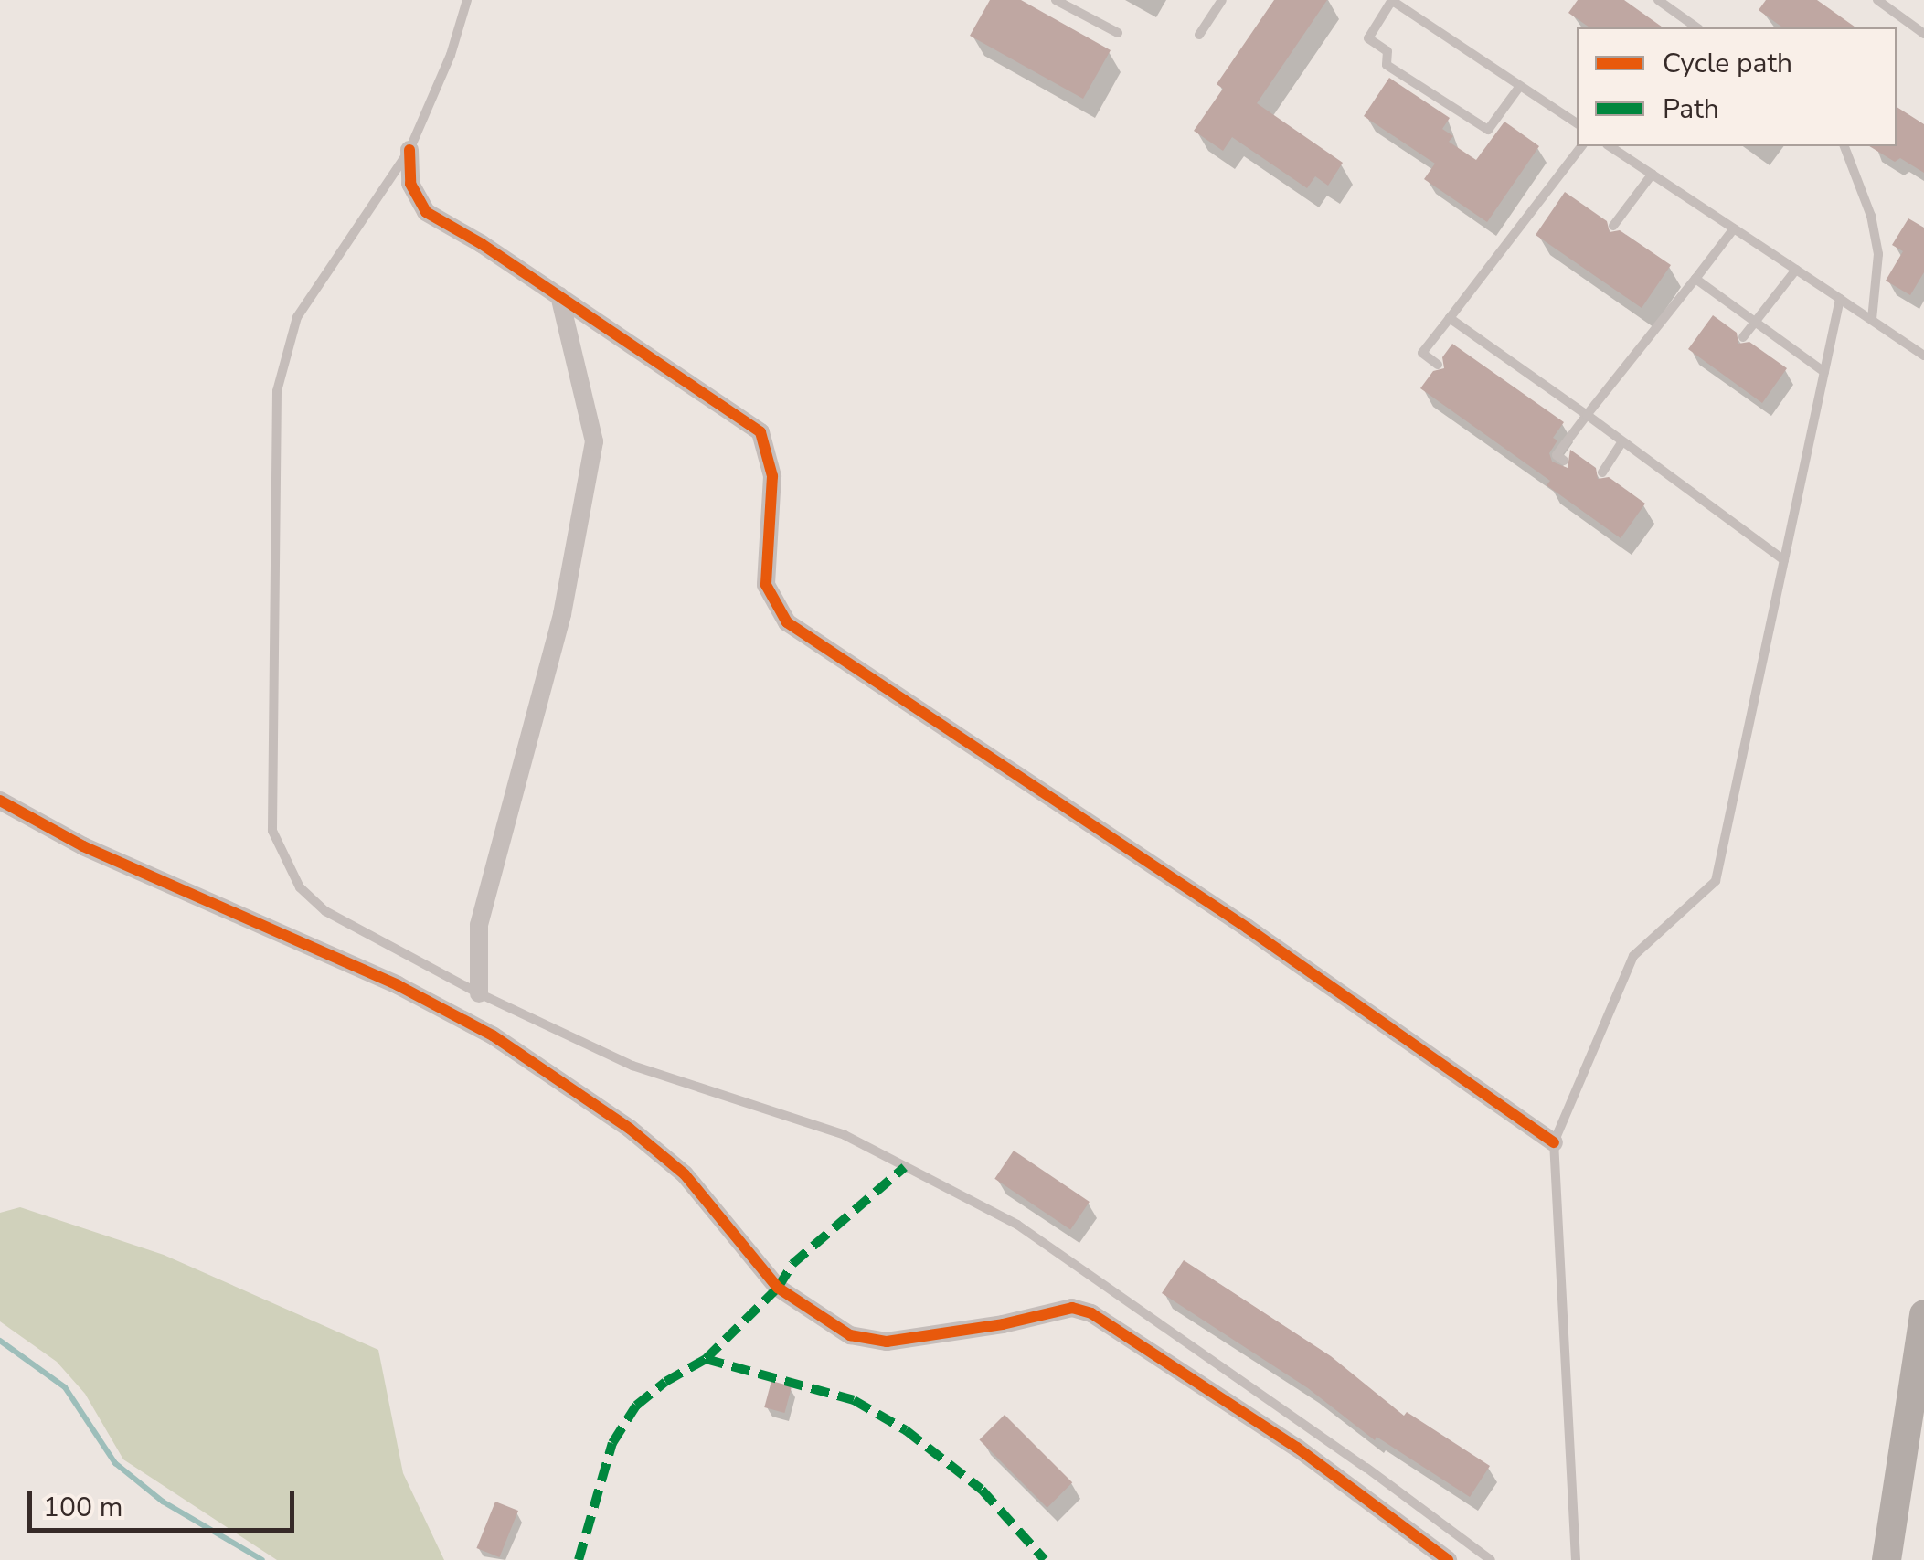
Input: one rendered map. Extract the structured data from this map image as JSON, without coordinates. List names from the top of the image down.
{
  "legend": ["Cycle path", "Path"],
  "scale_bar": "100 m"
}
